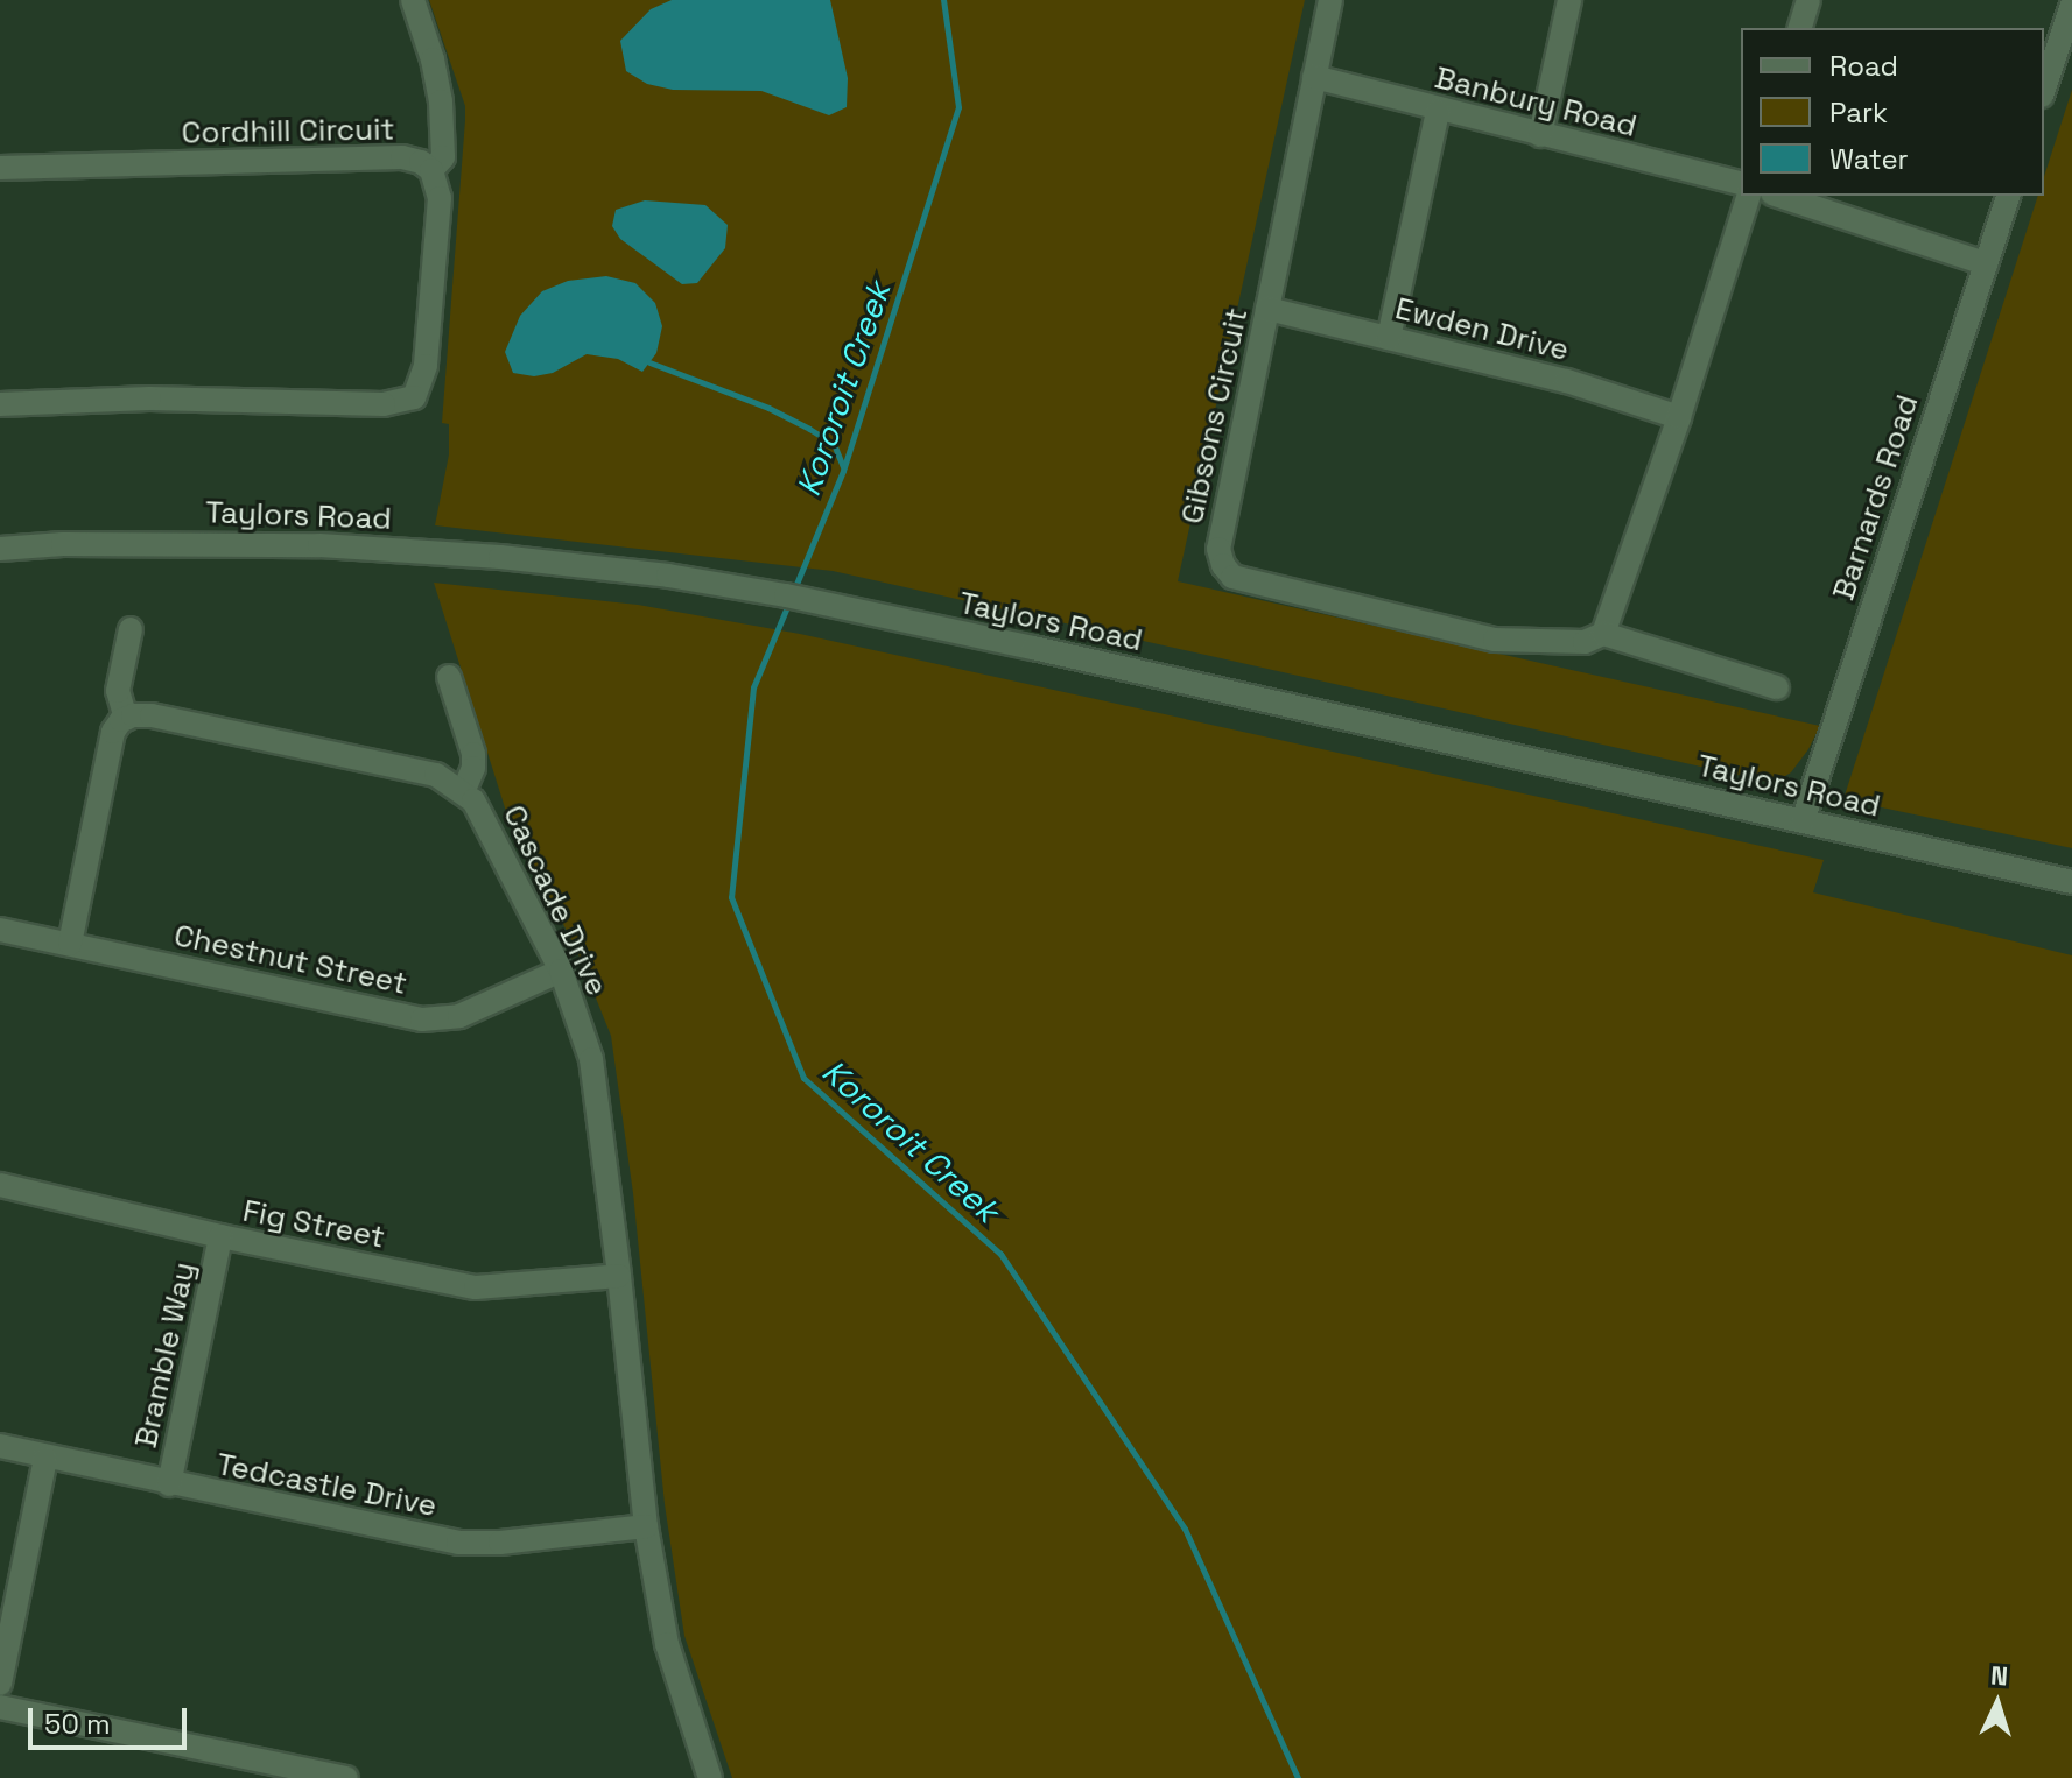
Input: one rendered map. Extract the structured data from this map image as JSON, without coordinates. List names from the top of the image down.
{
  "streets": {
    "street": [
      "Banbury Road",
      "Cordhill Circuit",
      "Ewden Drive",
      "Gibsons Circuit",
      "Barnards Road",
      "Taylors Road",
      "Cascade Drive",
      "Chestnut Street",
      "Fig Street",
      "Bramble Way",
      "Tedcastle Drive"
    ]
  },
  "crossings": [
    ["Banbury Road", "Gibsons Circuit"],
    ["Ewden Drive", "Gibsons Circuit"],
    ["Barnards Road", "Taylors Road"],
    ["Cascade Drive", "Chestnut Street"],
    ["Cascade Drive", "Fig Street"],
    ["Cascade Drive", "Tedcastle Drive"],
    ["Fig Street", "Bramble Way"],
    ["Bramble Way", "Tedcastle Drive"]
  ],
  "water": ["Kororoit Creek"],
  "legend": ["Road", "Park", "Water"],
  "scale_bar": "50 m",
  "north": "top"
}
